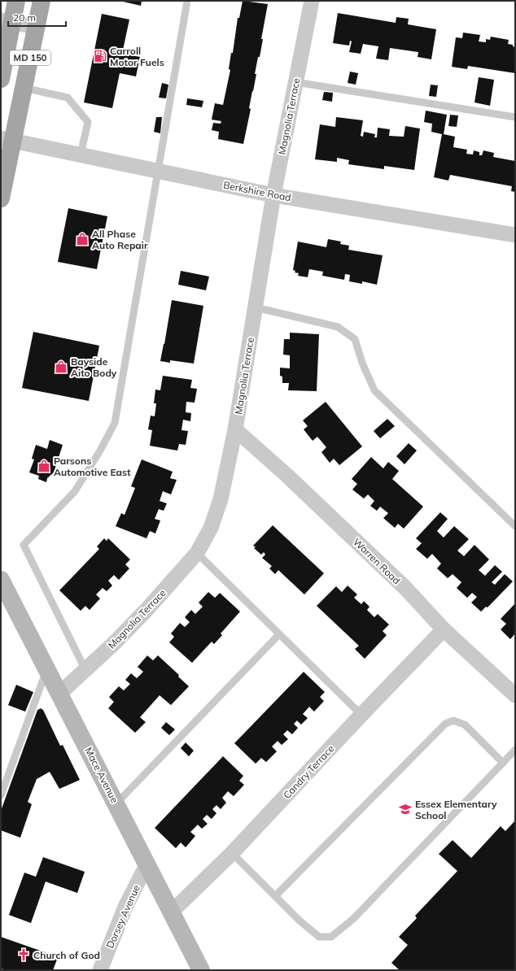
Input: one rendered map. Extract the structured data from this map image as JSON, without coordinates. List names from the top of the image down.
{
  "streets": {
    "main road": ["MD 150", "Mace Avenue"],
    "street": [
      "Magnolia Terrace",
      "Berkshire Road",
      "Warren Road",
      "Candry Terrace",
      "Dorsey Avenue"
    ]
  },
  "crossings": [
    ["MD 150", "Berkshire Road"],
    ["Magnolia Terrace", "Berkshire Road"],
    ["Magnolia Terrace", "Warren Road"],
    ["Magnolia Terrace", "Mace Avenue"],
    ["Warren Road", "Candry Terrace"],
    ["Candry Terrace", "Mace Avenue"],
    ["Mace Avenue", "Dorsey Avenue"]
  ],
  "places": {
    "fuel station": ["Carroll Motor Fuels"],
    "shop": ["All Phase Auto Repair", "Bayside Aito Body", "Parsons Automotive East"],
    "school or university": ["Essex Elementary School"],
    "church": ["Church of God"]
  },
  "scale_bar": "20 m"
}
